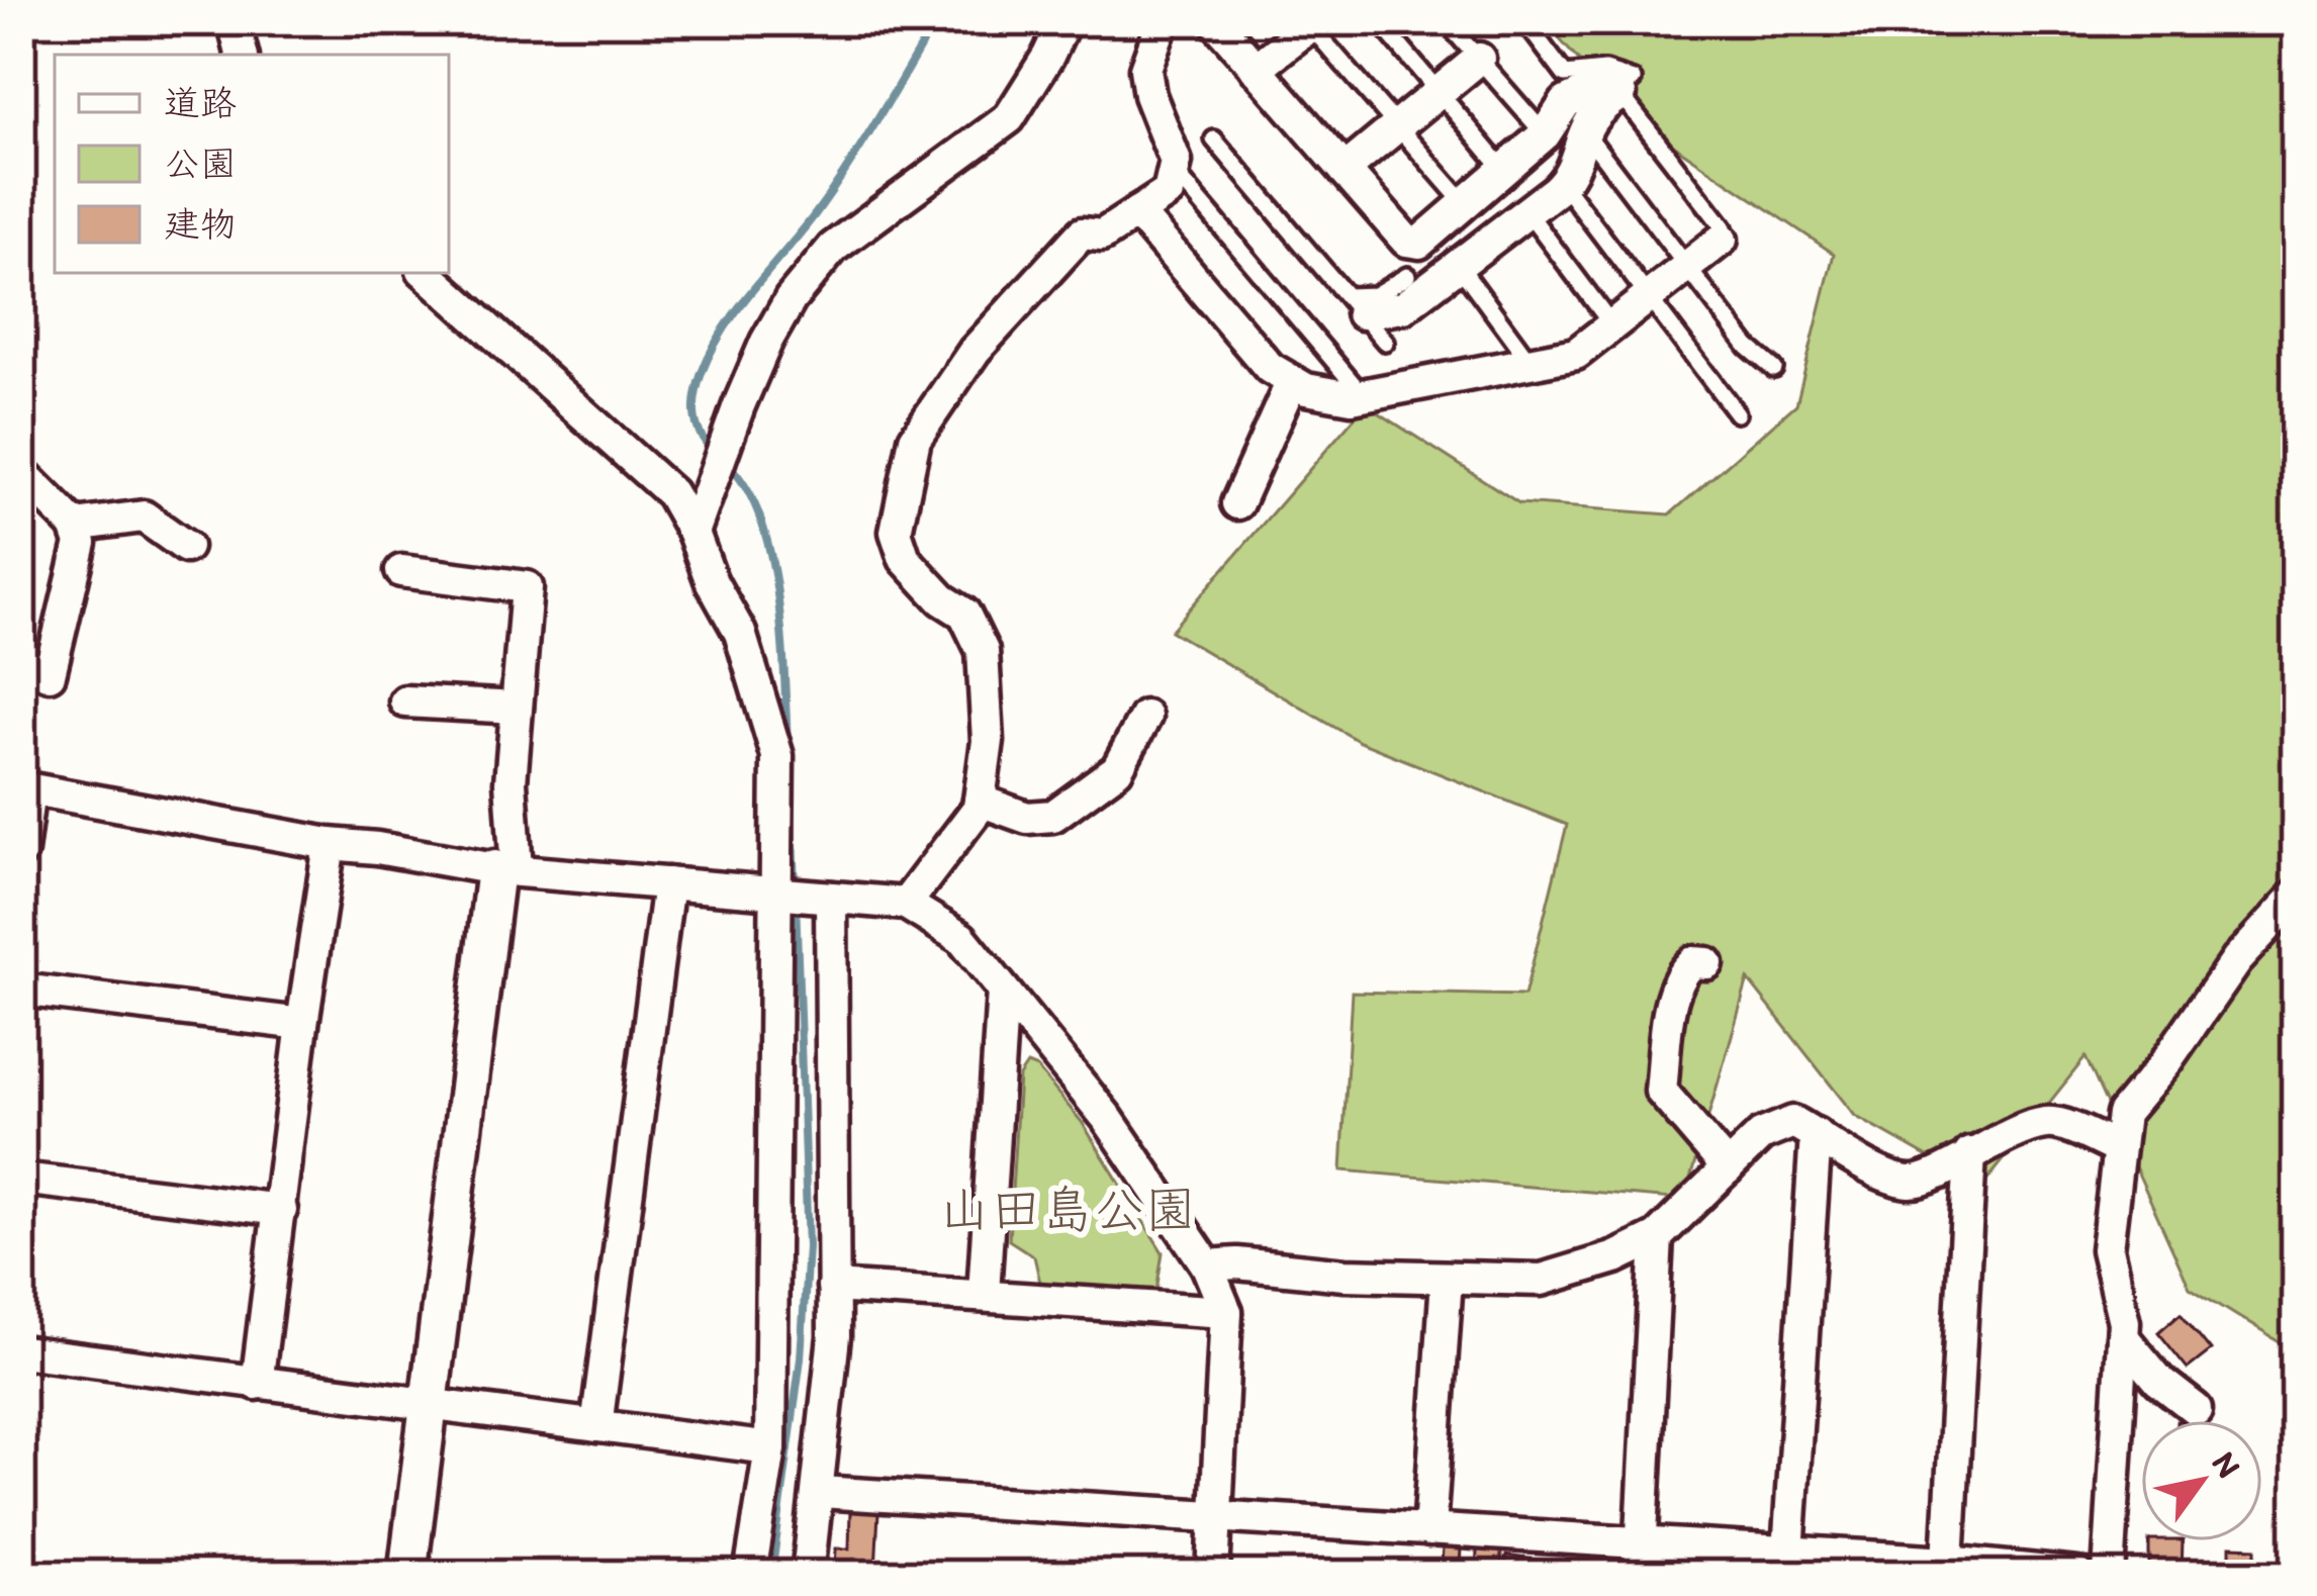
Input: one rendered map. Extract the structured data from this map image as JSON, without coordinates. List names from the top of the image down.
{
  "parks": ["山田島公園"],
  "legend": ["道路", "公園", "建物"],
  "north": "top right"
}
